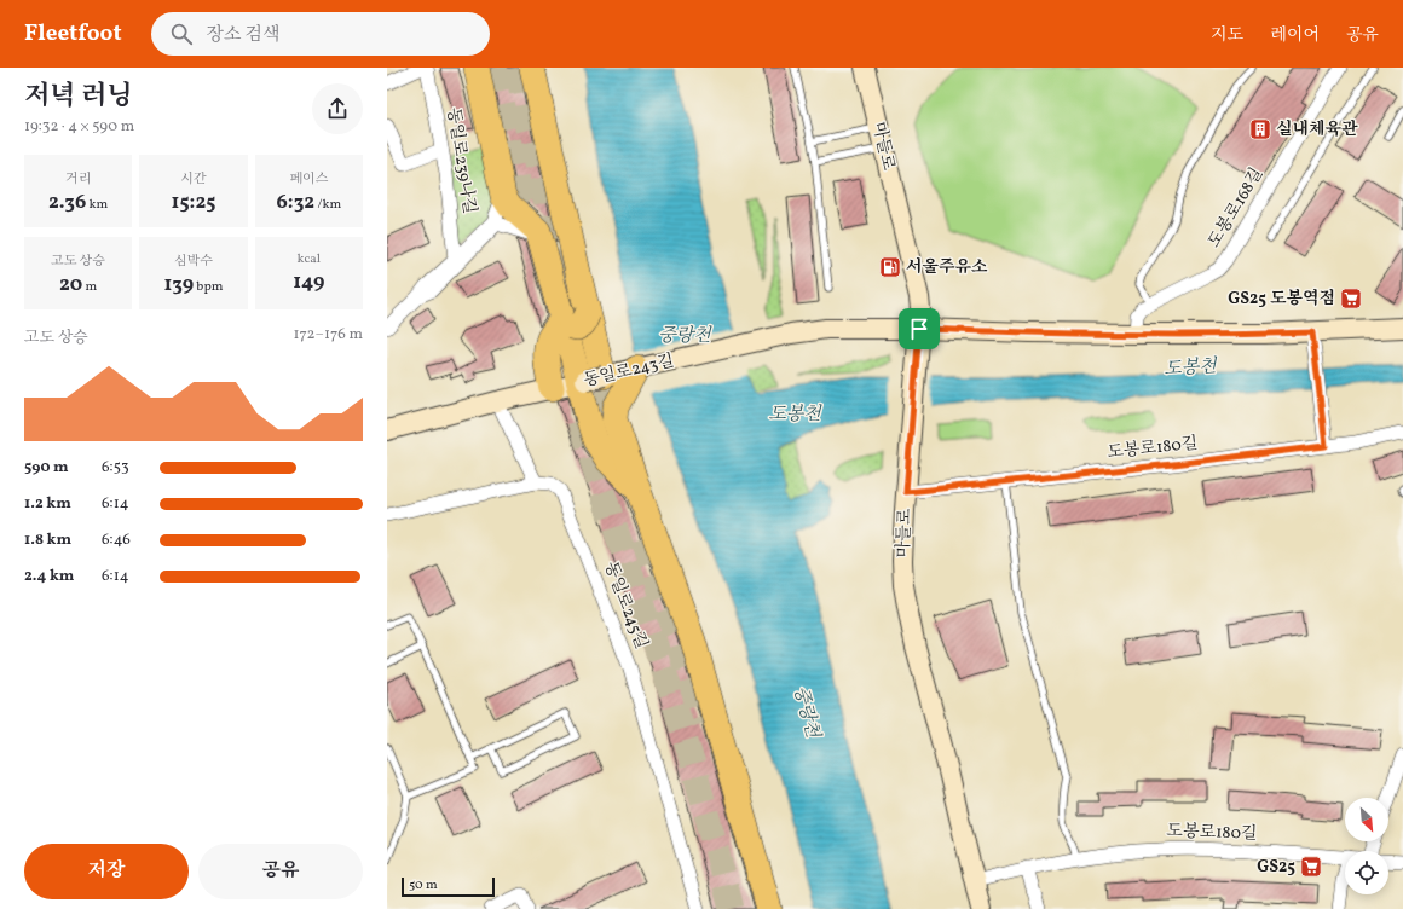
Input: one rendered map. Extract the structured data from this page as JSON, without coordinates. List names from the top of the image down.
{
  "streets": {
    "main road": ["마들로", "동일로243길"],
    "street": [
      "동일로239나길",
      "도봉로168길",
      "도봉로180길",
      "동일로245길"
    ]
  },
  "crossings": [
    ["마들로", "동일로243길"],
    ["마들로", "도봉로180길"],
    ["도봉로168길", "동일로243길"]
  ],
  "water": ["중랑천", "도봉천"],
  "places": {
    "building": ["실내체육관"],
    "fuel station": ["서울주유소"],
    "supermarket": ["GS25 도봉역점", "GS25"]
  },
  "scale_bar": "50 m",
  "north": "bottom right",
  "page": {
    "header": "Fleetfoot",
    "search": "장소 검색",
    "nav": ["지도", "레이어", "공유"],
    "heading": ["저녁 러닝", "19:32 · 4 × 590 m"],
    "stats": [
      ["거리", "2.36 km"],
      ["시간", "15:25"],
      ["페이스", "6:32 /km"],
      ["고도 상승", "20 m"],
      ["심박수", "139 bpm"],
      ["kcal", "149"]
    ],
    "chart": ["고도 상승", "172–176 m"],
    "list": [
      {
        "name": "590 m",
        "note": "6:53"
      },
      {
        "name": "1.2 km",
        "note": "6:14"
      },
      {
        "name": "1.8 km",
        "note": "6:46"
      },
      {
        "name": "2.4 km",
        "note": "6:14"
      }
    ],
    "buttons": ["저장", "공유"],
    "scale": "50 m"
  }
}
